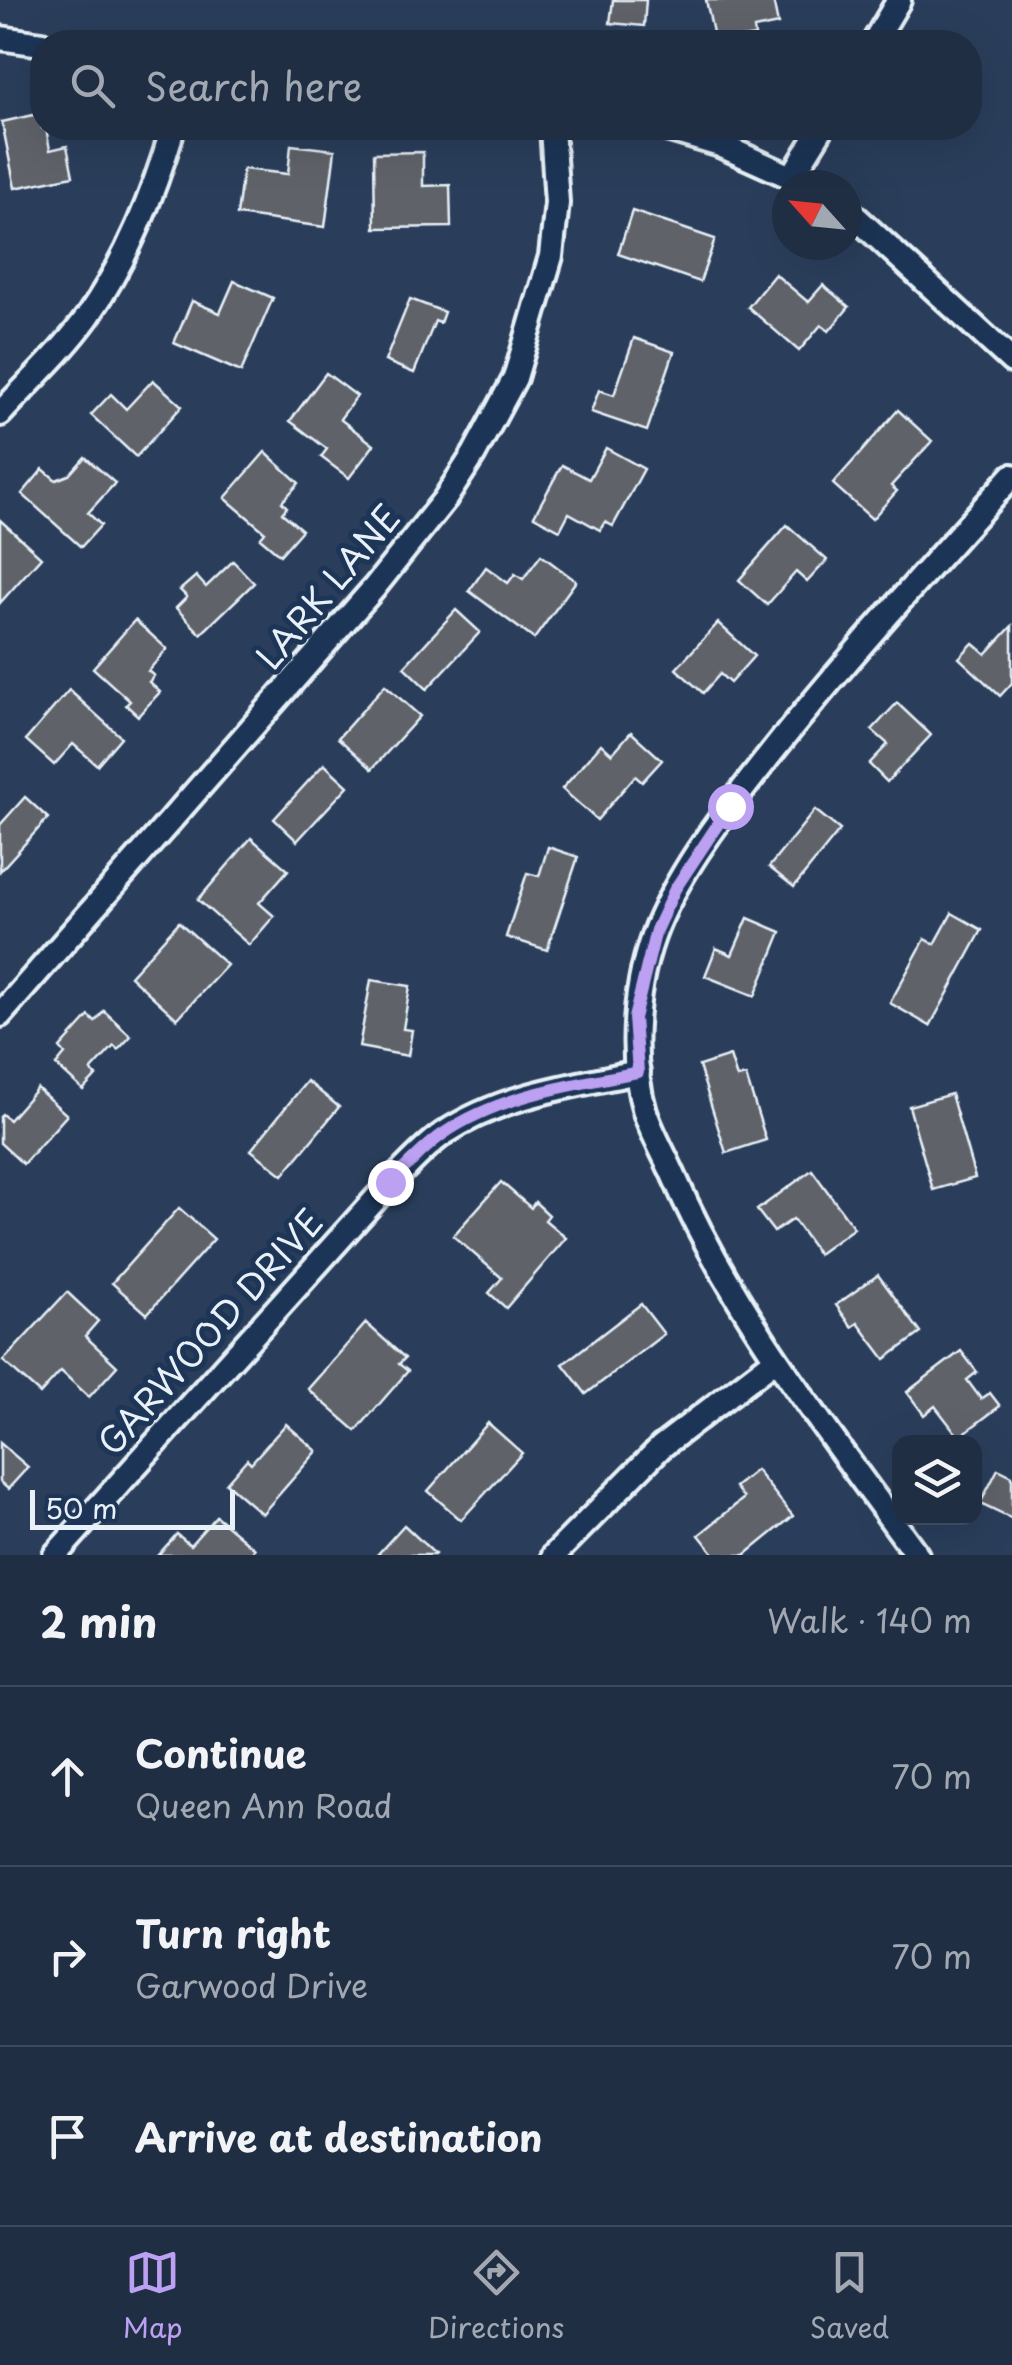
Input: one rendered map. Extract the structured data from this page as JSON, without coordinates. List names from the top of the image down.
{
  "streets": {
    "street": ["LARK LANE", "GARWOOD DRIVE"]
  },
  "scale_bar": "50 m",
  "north": "top left",
  "page": {
    "search": "Search here",
    "scale": "50 m",
    "heading": ["2 min", "Walk · 140 m"],
    "list": [
      ["Continue", "Queen Ann Road", "70 m"],
      ["Turn right", "Garwood Drive", "70 m"],
      "Arrive at destination"
    ],
    "nav": ["Map", "Directions", "Saved"]
  }
}
